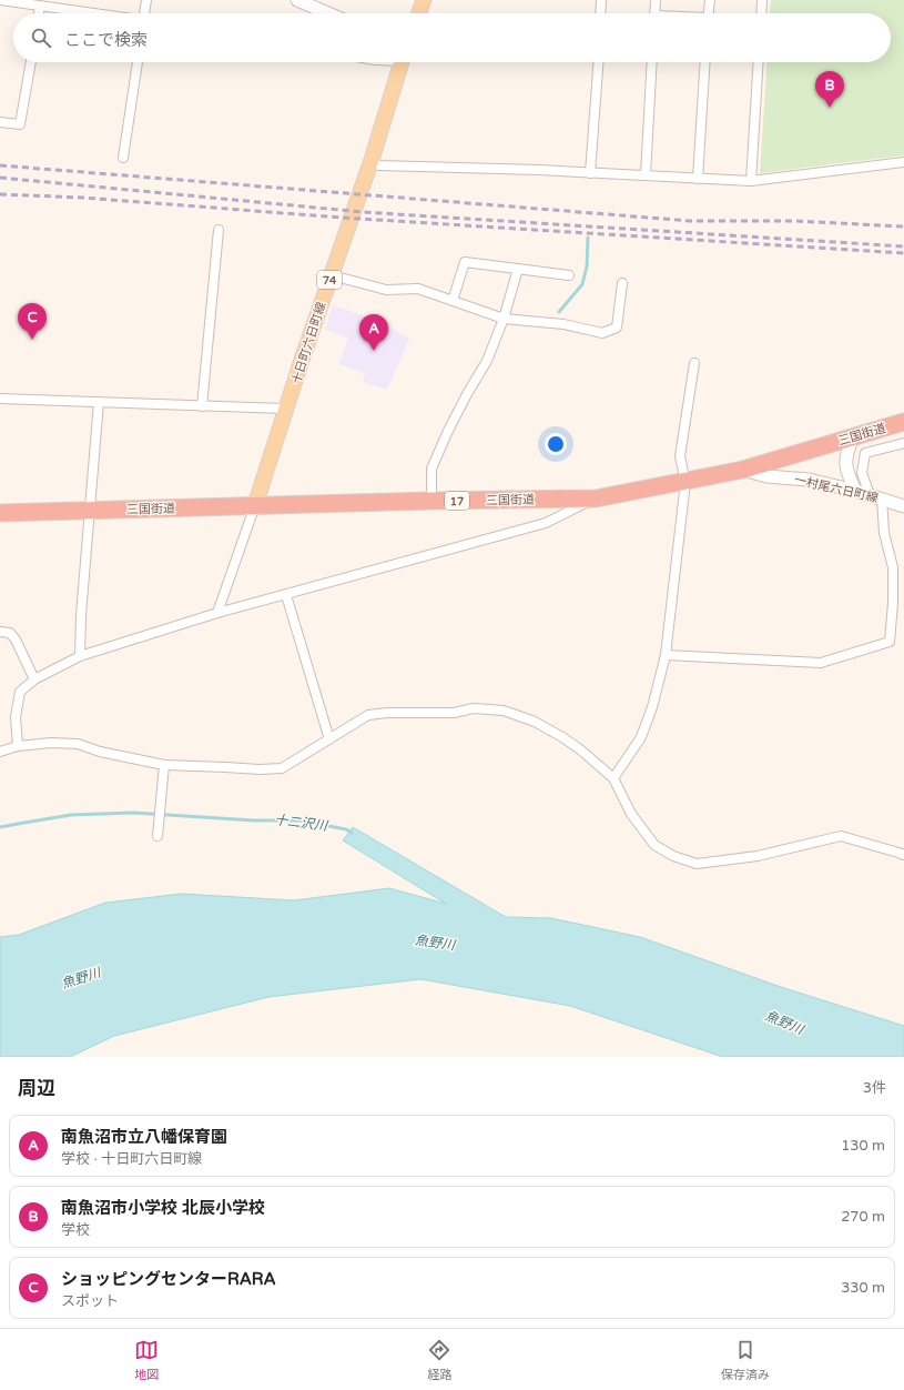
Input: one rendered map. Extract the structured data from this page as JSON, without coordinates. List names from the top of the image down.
{
  "streets": {
    "highway": ["三国街道", "17"],
    "main road": ["74", "十日町六日町線", "一村尾六日町線"]
  },
  "crossings": [
    ["十日町六日町線", "三国街道"],
    ["三国街道", "一村尾六日町線"]
  ],
  "water": ["十二沢川", "魚野川"],
  "page": {
    "search": "ここで検索",
    "pins": ["B", "C", "A"],
    "heading": ["周辺", "3件"],
    "list": [
      {
        "mark": "A",
        "name": "南魚沼市立八幡保育園",
        "note": "学校 · 十日町六日町線",
        "value": "130 m"
      },
      {
        "mark": "B",
        "name": "南魚沼市小学校 北辰小学校",
        "note": "学校",
        "value": "270 m"
      },
      {
        "mark": "C",
        "name": "ショッピングセンターRARA",
        "note": "スポット",
        "value": "330 m"
      }
    ],
    "nav": ["地図", "経路", "保存済み"]
  }
}
